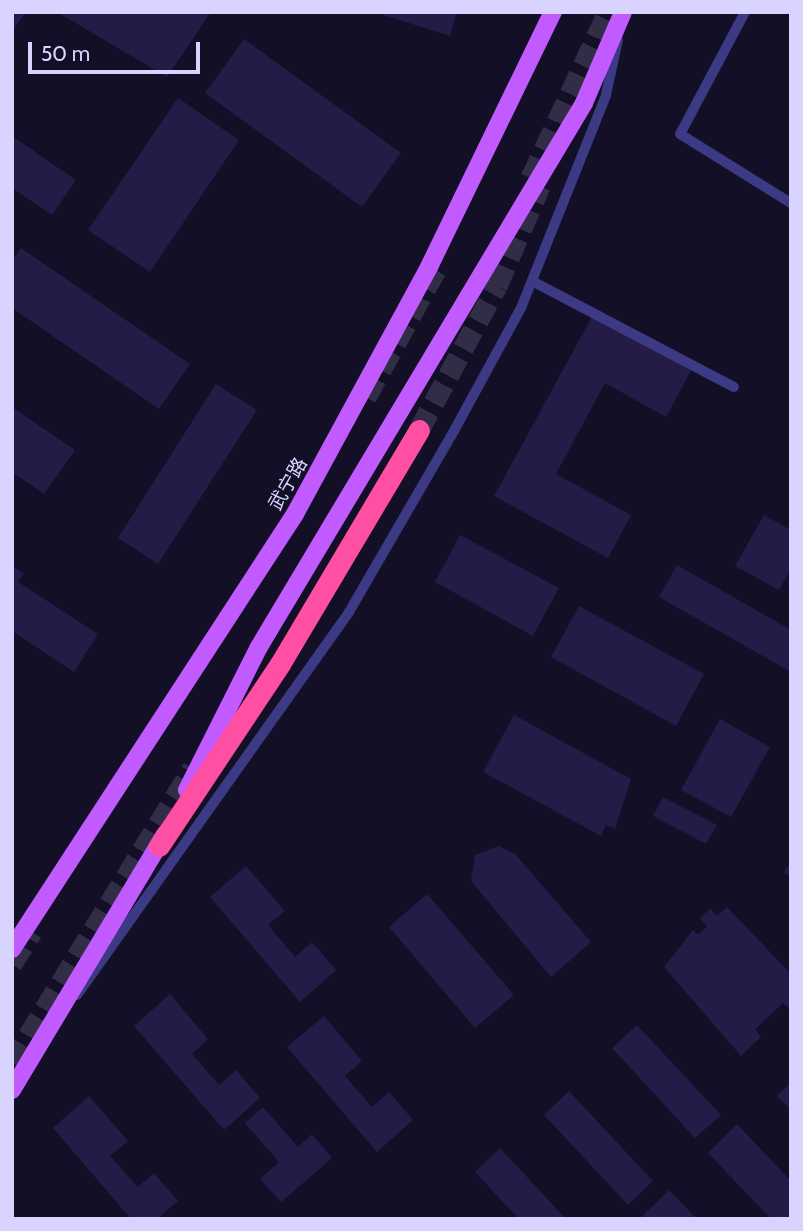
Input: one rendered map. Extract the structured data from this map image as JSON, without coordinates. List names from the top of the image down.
{
  "streets": {
    "main road": ["武宁路"]
  },
  "scale_bar": "50 m"
}
